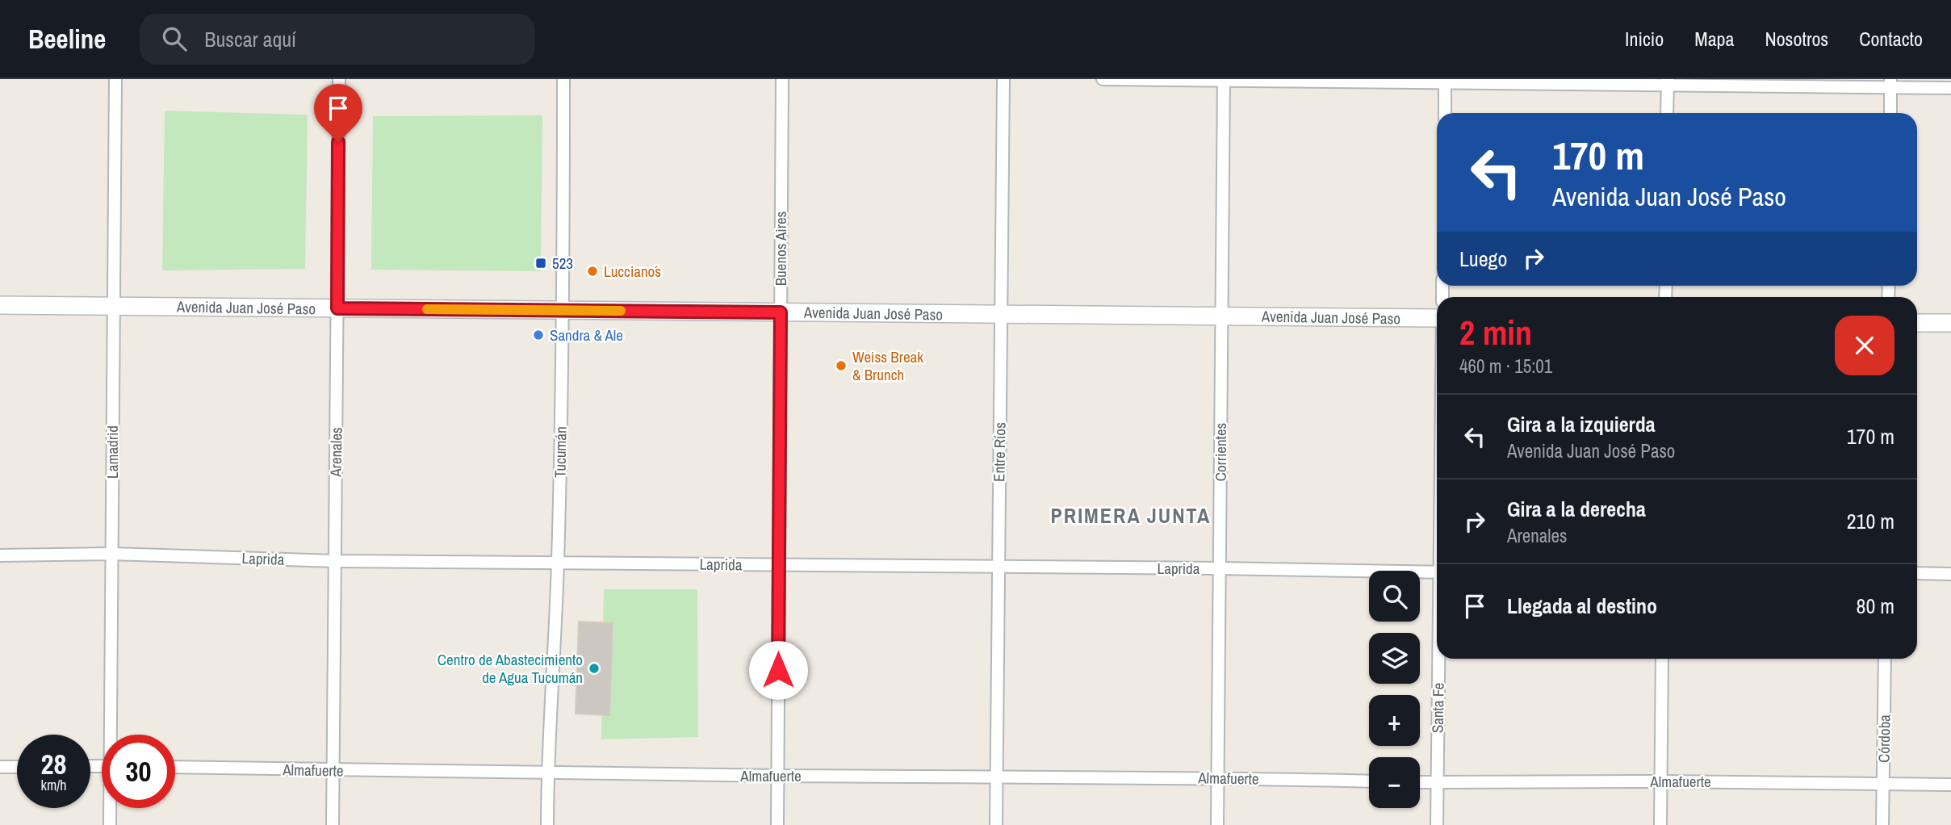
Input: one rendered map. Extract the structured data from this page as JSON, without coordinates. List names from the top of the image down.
{
  "streets": {
    "main road": ["Avenida Juan José Paso"],
    "street": [
      "Buenos Aires",
      "Lamadrid",
      "Arenales",
      "Tucumán",
      "Entre Ríos",
      "Corrientes",
      "Laprida",
      "Santa Fe",
      "Córdoba",
      "Almafuerte"
    ]
  },
  "crossings": [
    ["Buenos Aires", "Avenida Juan José Paso"],
    ["Buenos Aires", "Laprida"],
    ["Buenos Aires", "Almafuerte"],
    ["Avenida Juan José Paso", "Lamadrid"],
    ["Avenida Juan José Paso", "Arenales"],
    ["Avenida Juan José Paso", "Tucumán"],
    ["Avenida Juan José Paso", "Entre Ríos"],
    ["Avenida Juan José Paso", "Corrientes"],
    ["Lamadrid", "Laprida"],
    ["Arenales", "Laprida"],
    ["Arenales", "Almafuerte"],
    ["Tucumán", "Laprida"],
    ["Tucumán", "Almafuerte"],
    ["Entre Ríos", "Laprida"],
    ["Entre Ríos", "Almafuerte"],
    ["Corrientes", "Laprida"],
    ["Corrientes", "Almafuerte"],
    ["Santa Fe", "Almafuerte"],
    ["Córdoba", "Almafuerte"]
  ],
  "districts": ["PRIMERA JUNTA"],
  "places": {
    "transit": ["523"],
    "other": [
      "Lucciano´s",
      "Sandra & Ale",
      "Weiss Break & Brunch",
      "Centro de Abastecimiento de Agua Tucumán"
    ]
  },
  "page": {
    "header": "Beeline",
    "search": "Buscar aquí",
    "nav": [
      "Inicio",
      "Mapa",
      "Nosotros",
      "Contacto"
    ],
    "turn": ["170 m", "Avenida Juan José Paso"],
    "then": "Luego",
    "heading": ["2 min", "460 m · 15:01"],
    "list": [
      {
        "name": "Gira a la izquierda",
        "note": "Avenida Juan José Paso",
        "value": "170 m"
      },
      {
        "name": "Gira a la derecha",
        "note": "Arenales",
        "value": "210 m"
      },
      {
        "name": "Llegada al destino",
        "value": "80 m"
      }
    ],
    "map_buttons": ["+", "−"],
    "speed": "28 km/h",
    "limit": "30"
  }
}
